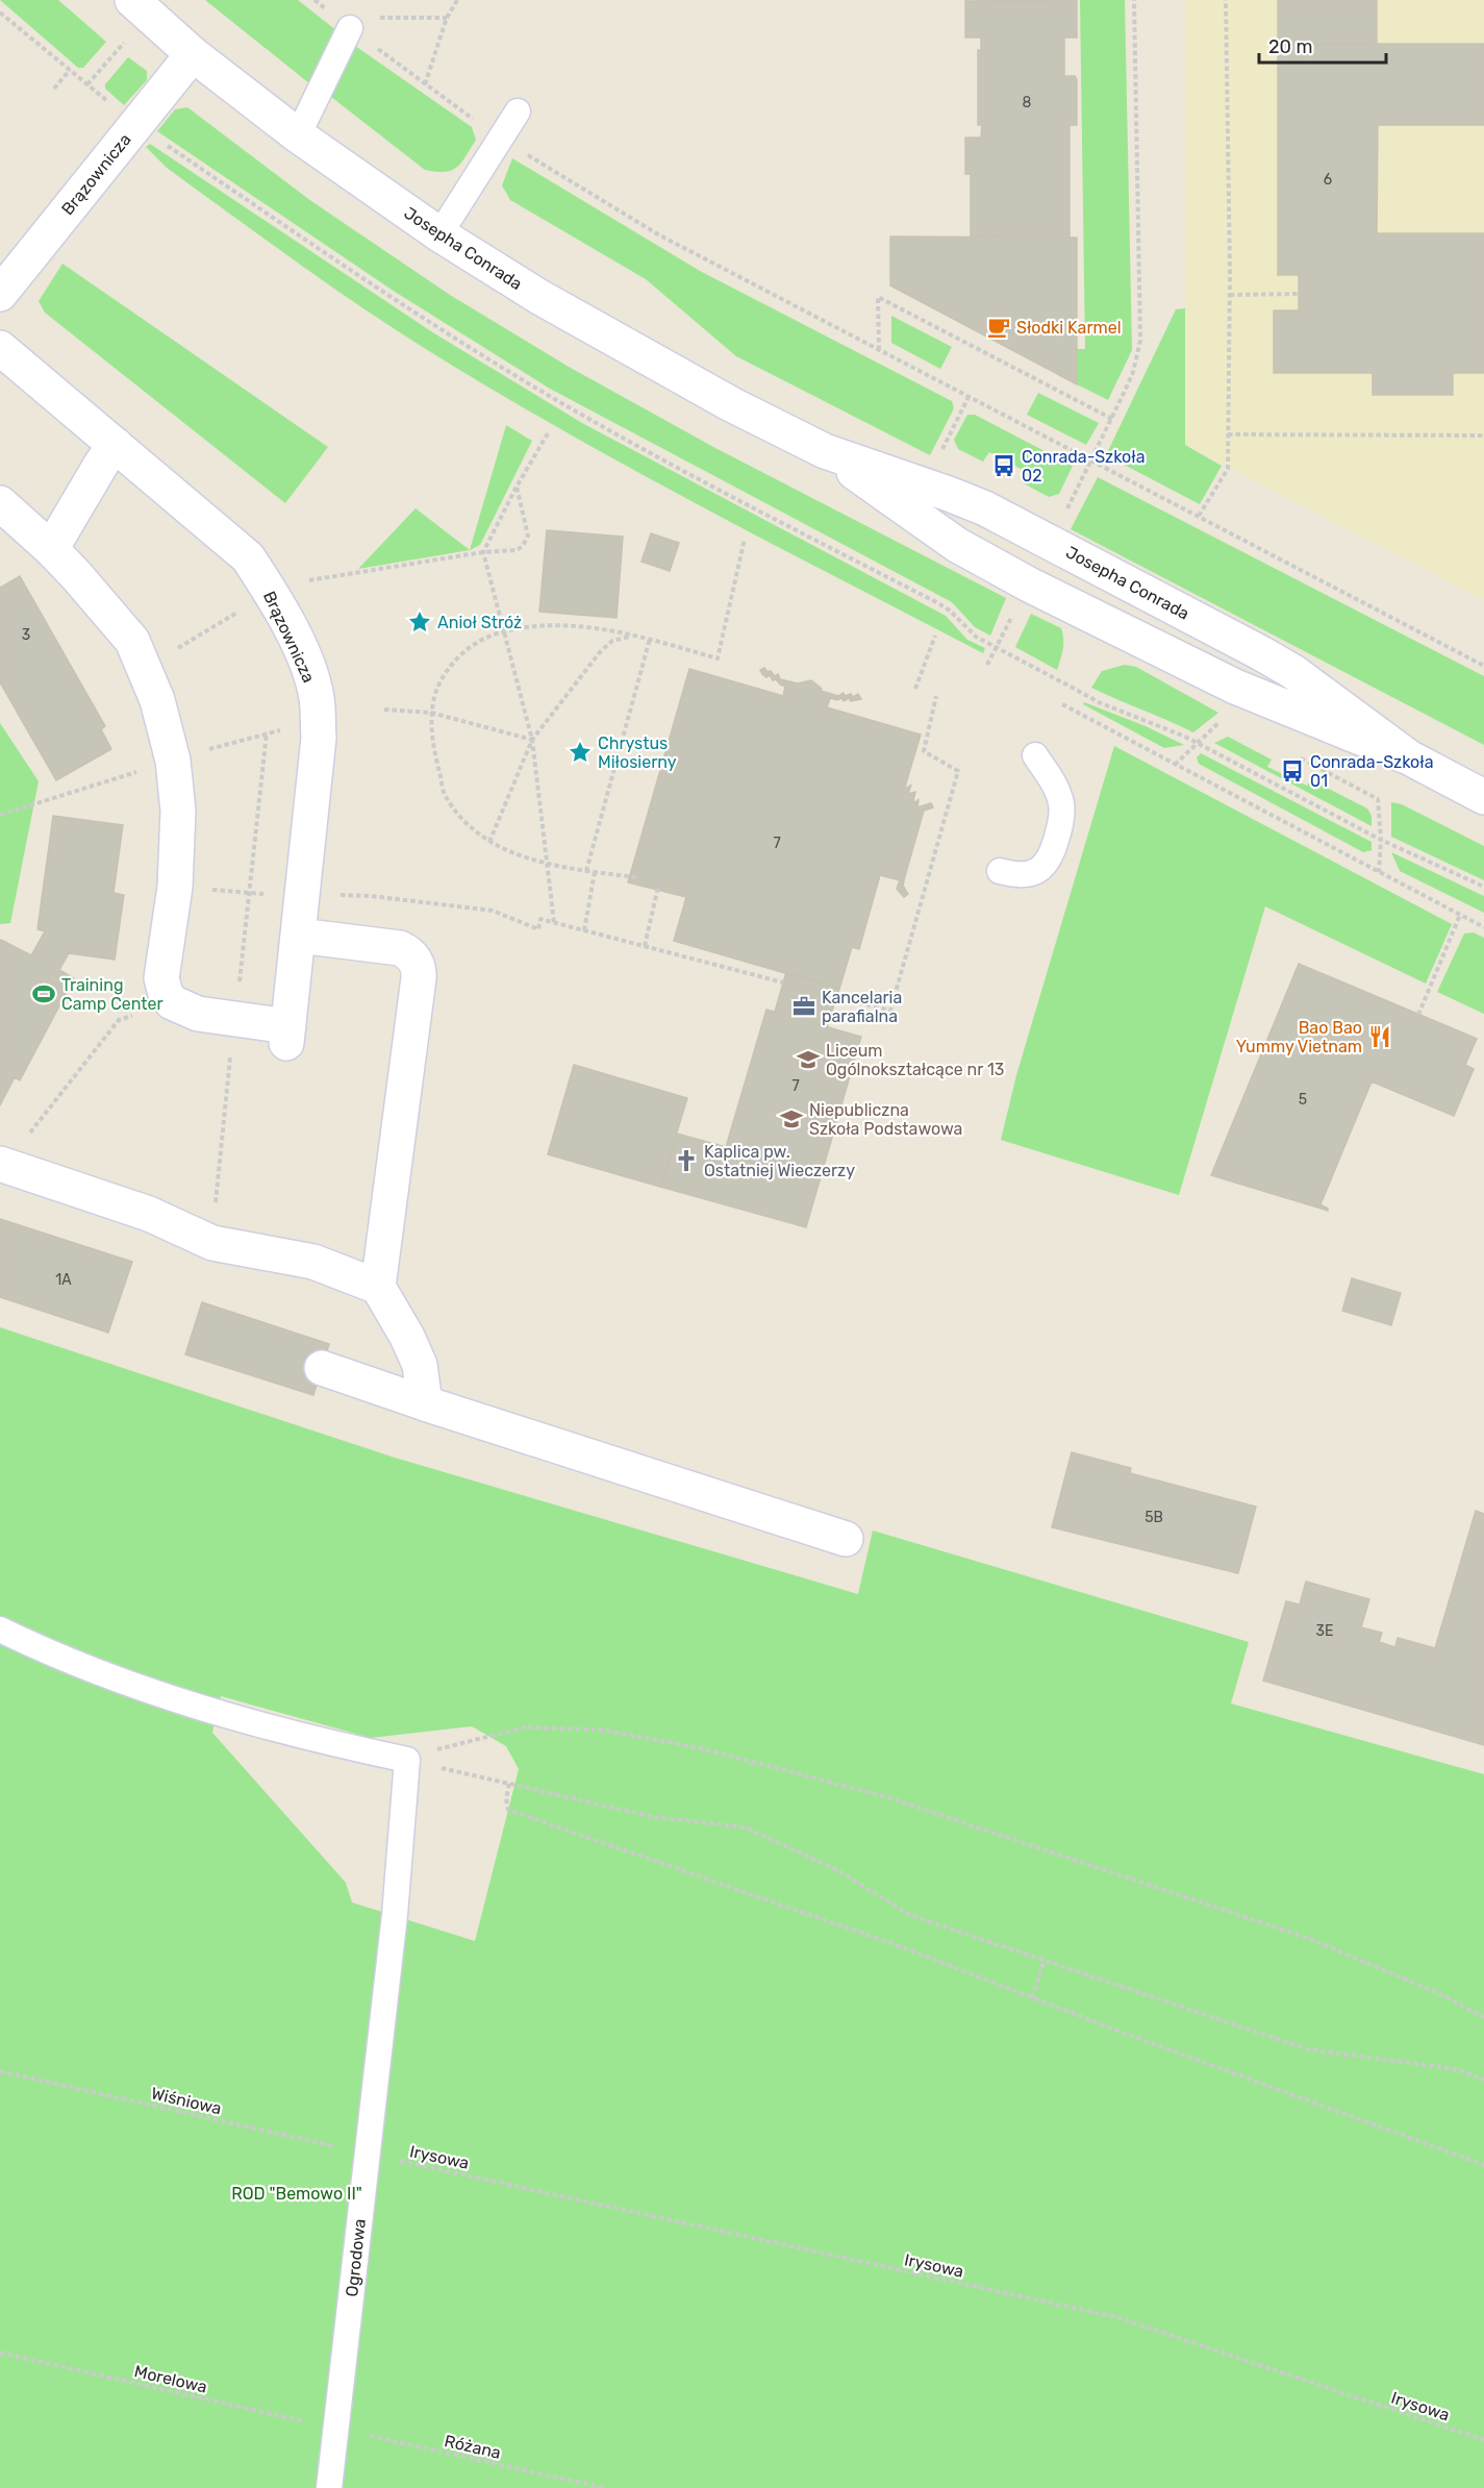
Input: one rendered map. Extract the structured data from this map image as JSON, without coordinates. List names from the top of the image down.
{
  "streets": {
    "street": ["Brązownicza", "Josepha Conrada"],
    "lane": ["Ogrodowa"],
    "path": [
      "Wiśniowa",
      "Irysowa",
      "Morelowa",
      "Różana"
    ]
  },
  "crossings": [
    ["Brązownicza", "Josepha Conrada"],
    ["Wiśniowa", "Irysowa"],
    ["Wiśniowa", "Ogrodowa"],
    ["Irysowa", "Ogrodowa"],
    ["Ogrodowa", "Morelowa"],
    ["Ogrodowa", "Różana"],
    ["Morelowa", "Różana"]
  ],
  "parks": ["ROD \"Bemowo II\""],
  "places": {
    "cafe": ["Słodki Karmel"],
    "bus stop": ["Conrada-Szkoła 02", "Conrada-Szkoła 01"],
    "place": ["Anioł Stróż", "Chrystus Miłosierny"],
    "sports": ["Training Camp Center"],
    "office": ["Kancelaria parafialna"],
    "restaurant": ["Bao Bao Yummy Vietnam"],
    "school or university": ["Liceum Ogólnokształcące nr 13", "Niepubliczna Szkoła Podstawowa"],
    "church": ["Kaplica pw. Ostatniej Wieczerzy"]
  },
  "house_numbers": [
    "8",
    "6",
    "3",
    "7",
    "7",
    "5",
    "1A",
    "5B",
    "3E"
  ],
  "scale_bar": "20 m"
}
